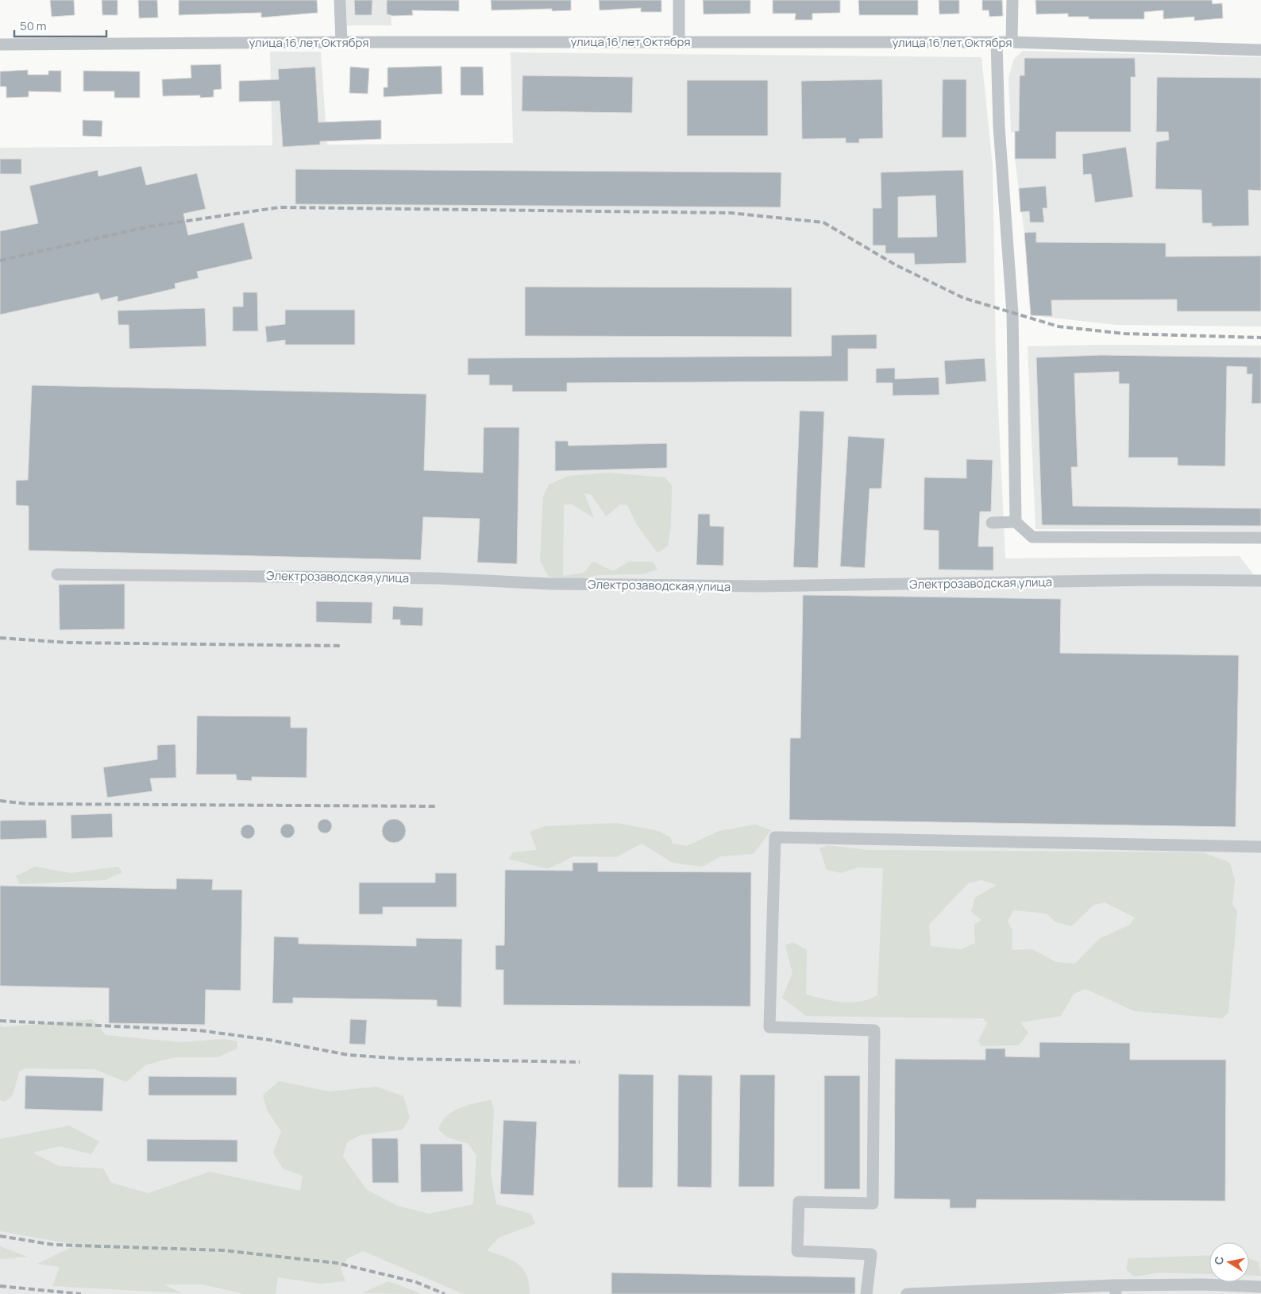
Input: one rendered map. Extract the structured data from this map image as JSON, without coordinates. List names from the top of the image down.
{
  "streets": {
    "street": ["улица 16 лет Октября", "Электрозаводская улица"]
  },
  "scale_bar": "50 m",
  "north": "left"
}
